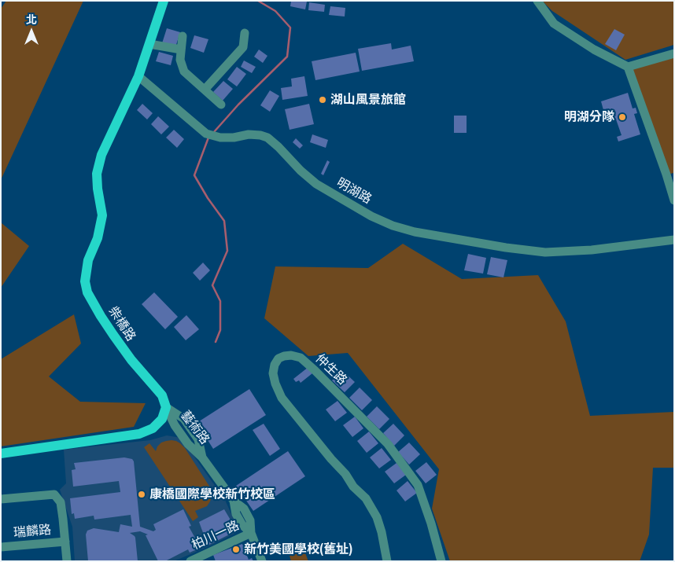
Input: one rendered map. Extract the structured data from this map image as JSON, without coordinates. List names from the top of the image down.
{
  "streets": {
    "main road": ["柴橋路"],
    "street": [
      "明湖路",
      "仲生路",
      "藝術路",
      "瑞麟路",
      "柏川一路"
    ]
  },
  "crossings": [
    ["明湖路", "柴橋路"],
    ["柴橋路", "藝術路"],
    ["藝術路", "柏川一路"]
  ],
  "places": [
    "湖山風景旅館",
    "明湖分隊",
    "康橋國際學校新竹校區",
    "新竹美國學校(舊址)"
  ],
  "north": "top"
}
